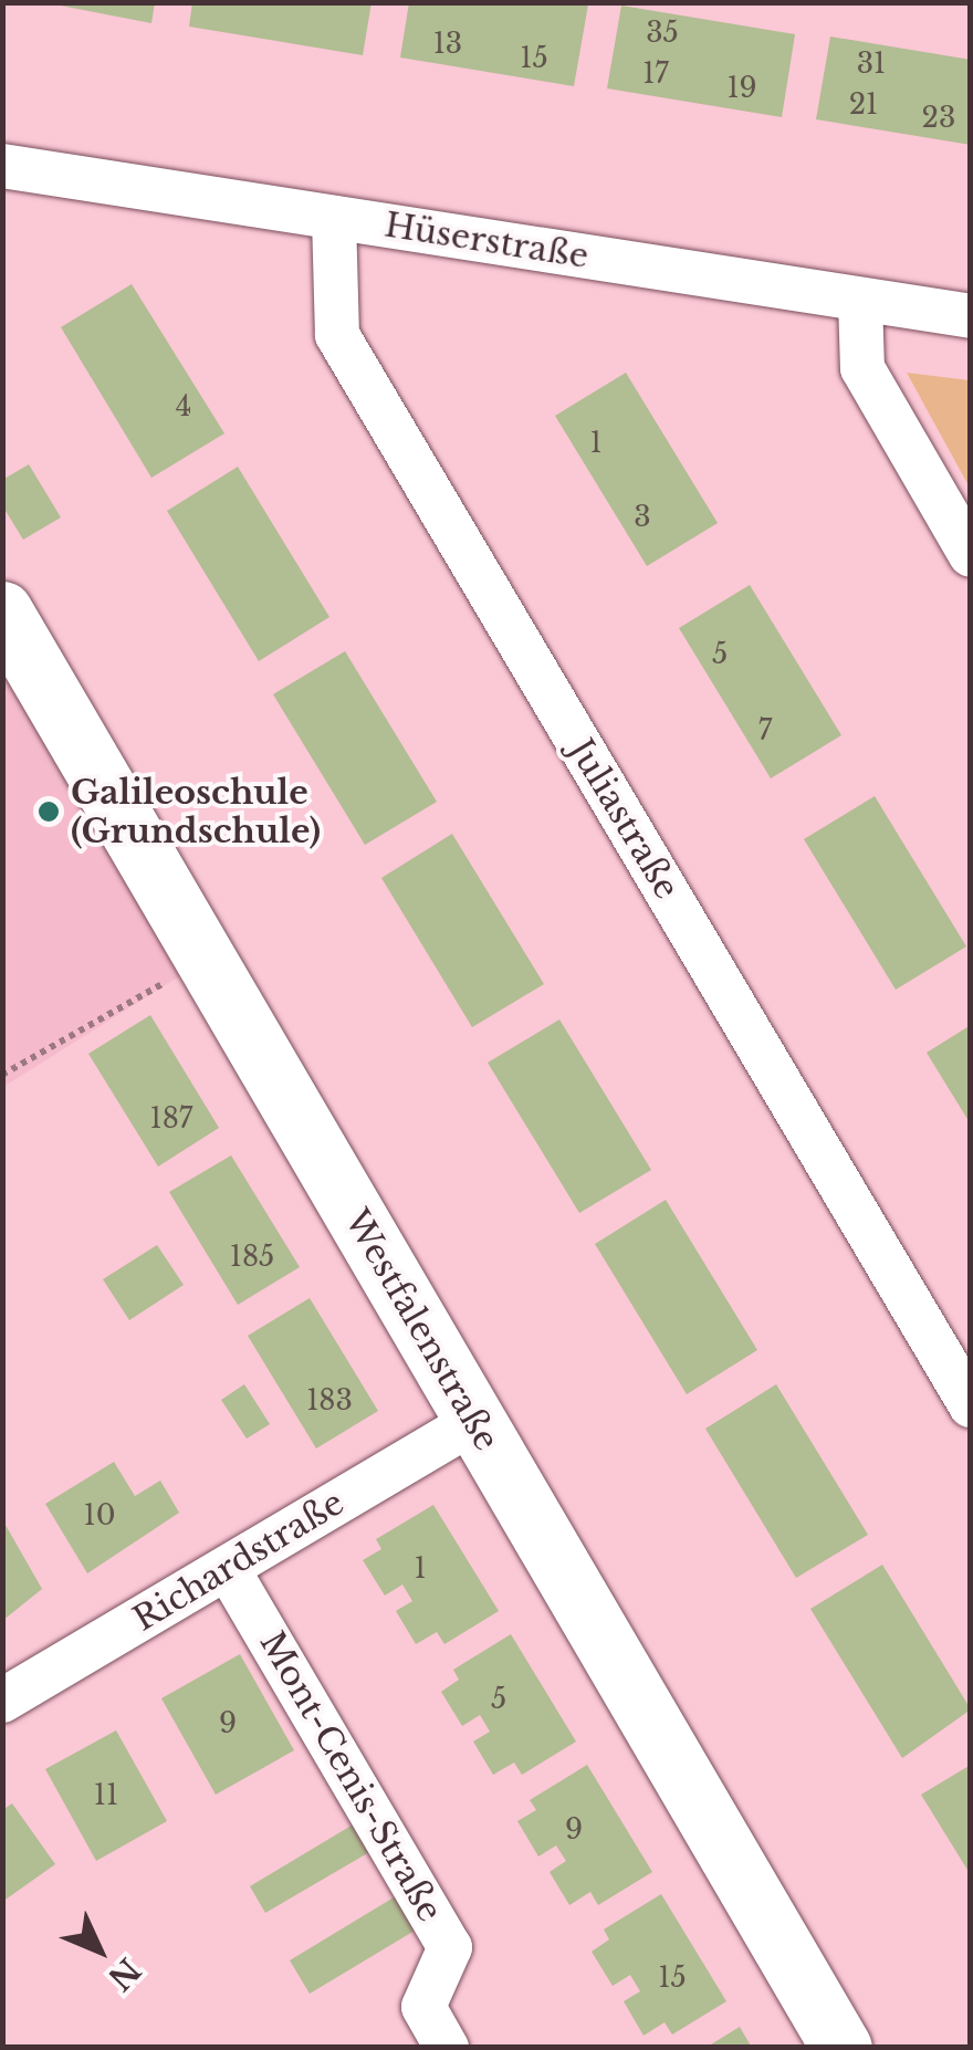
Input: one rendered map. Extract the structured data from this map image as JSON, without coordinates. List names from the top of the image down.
{
  "streets": {
    "street": [
      "Hüserstraße",
      "Juliastraße",
      "Westfalenstraße",
      "Richardstraße",
      "Mont-Cenis-Straße"
    ]
  },
  "crossings": [
    ["Hüserstraße", "Juliastraße"],
    ["Westfalenstraße", "Richardstraße"],
    ["Richardstraße", "Mont-Cenis-Straße"]
  ],
  "places": ["Galileoschule (Grundschule)"],
  "house_numbers": [
    "35",
    "13",
    "15",
    "31",
    "17",
    "19",
    "21",
    "23",
    "4",
    "1",
    "3",
    "5",
    "7",
    "187",
    "185",
    "183",
    "10",
    "1",
    "5",
    "9",
    "11",
    "9",
    "15"
  ],
  "north": "bottom right"
}
